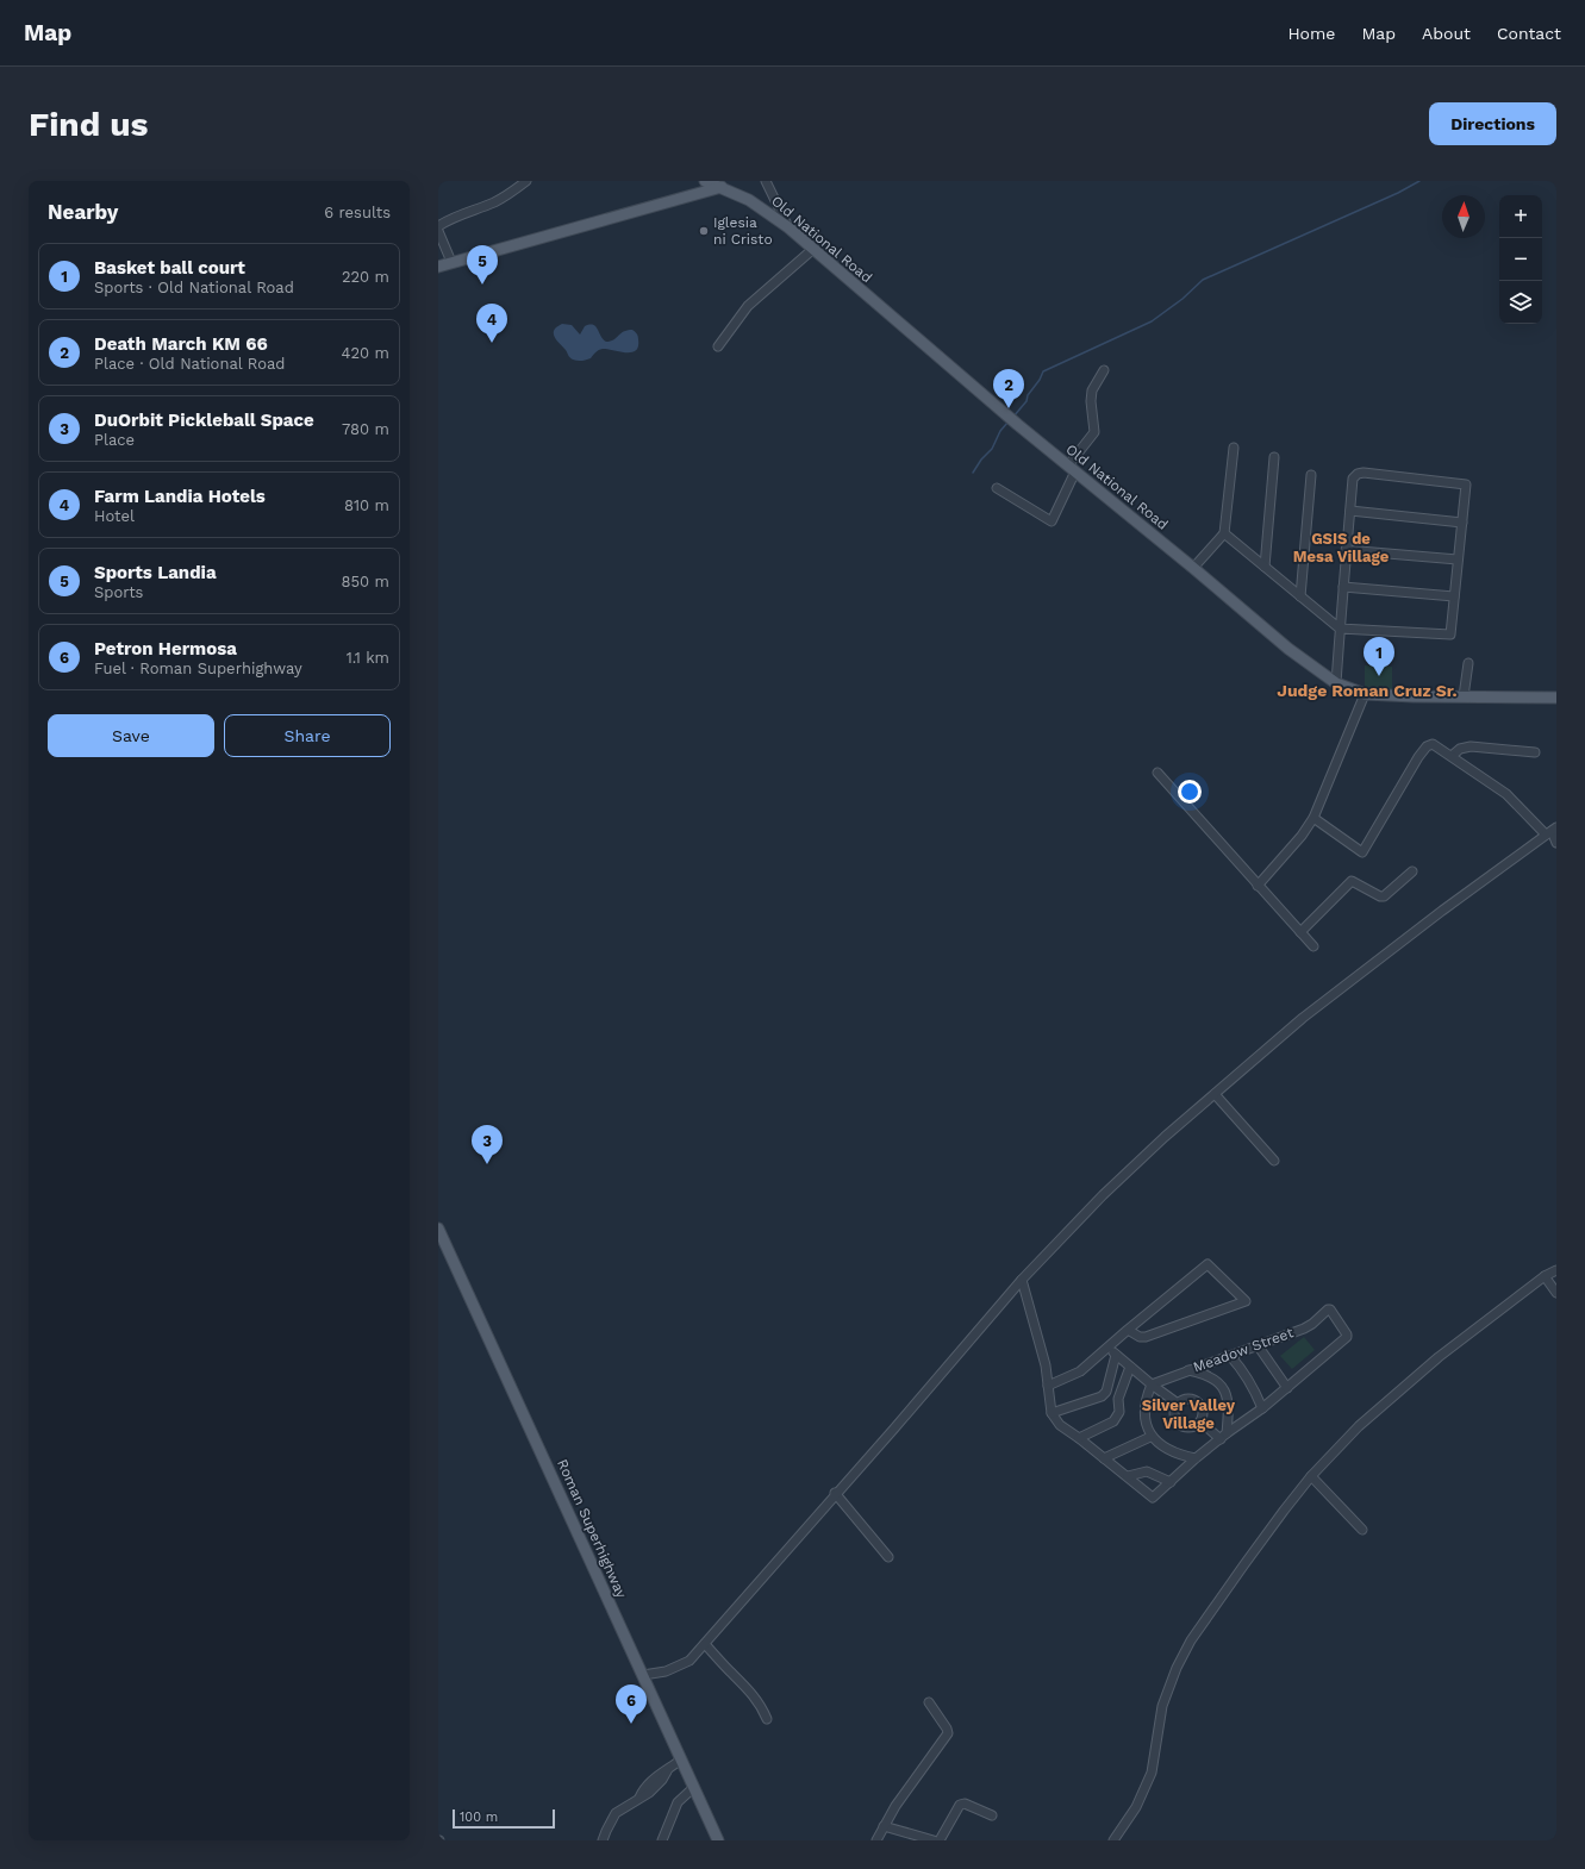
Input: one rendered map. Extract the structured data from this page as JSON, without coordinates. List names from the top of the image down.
{
  "streets": {
    "main road": ["Old National Road", "Roman Superhighway"],
    "street": ["Meadow Street"]
  },
  "districts": ["GSIS de Mesa Village", "Judge Roman Cruz Sr.", "Silver Valley Village"],
  "places": ["Iglesia ni Cristo"],
  "scale_bar": "100 m",
  "north": "top",
  "page": {
    "header": "Map",
    "nav": [
      "Home",
      "Map",
      "About",
      "Contact"
    ],
    "buttons": [
      "Directions",
      ["Save", "Share"]
    ],
    "title": "Find us",
    "heading": ["Nearby", "6 results"],
    "map_buttons": ["+", "−"],
    "list": [
      {
        "mark": "1",
        "name": "Basket ball court",
        "note": "Sports · Old National Road",
        "value": "220 m"
      },
      {
        "mark": "2",
        "name": "Death March KM 66",
        "note": "Place · Old National Road",
        "value": "420 m"
      },
      {
        "mark": "3",
        "name": "DuOrbit Pickleball Space",
        "note": "Place",
        "value": "780 m"
      },
      {
        "mark": "4",
        "name": "Farm Landia Hotels",
        "note": "Hotel",
        "value": "810 m"
      },
      {
        "mark": "5",
        "name": "Sports Landia",
        "note": "Sports",
        "value": "850 m"
      },
      {
        "mark": "6",
        "name": "Petron Hermosa",
        "note": "Fuel · Roman Superhighway",
        "value": "1.1 km"
      }
    ],
    "pins": [
      "5",
      "4",
      "2",
      "1",
      "3",
      "6"
    ],
    "scale": "100 m"
  }
}
